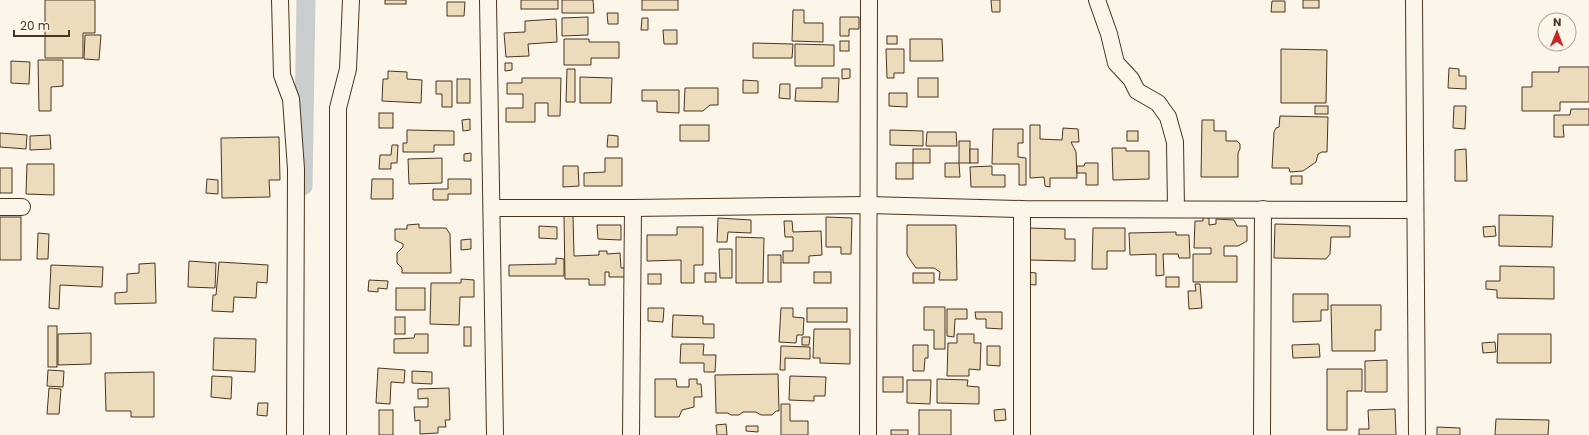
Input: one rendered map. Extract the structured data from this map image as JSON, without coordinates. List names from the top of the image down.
{
  "scale_bar": "20 m",
  "north": "top"
}
